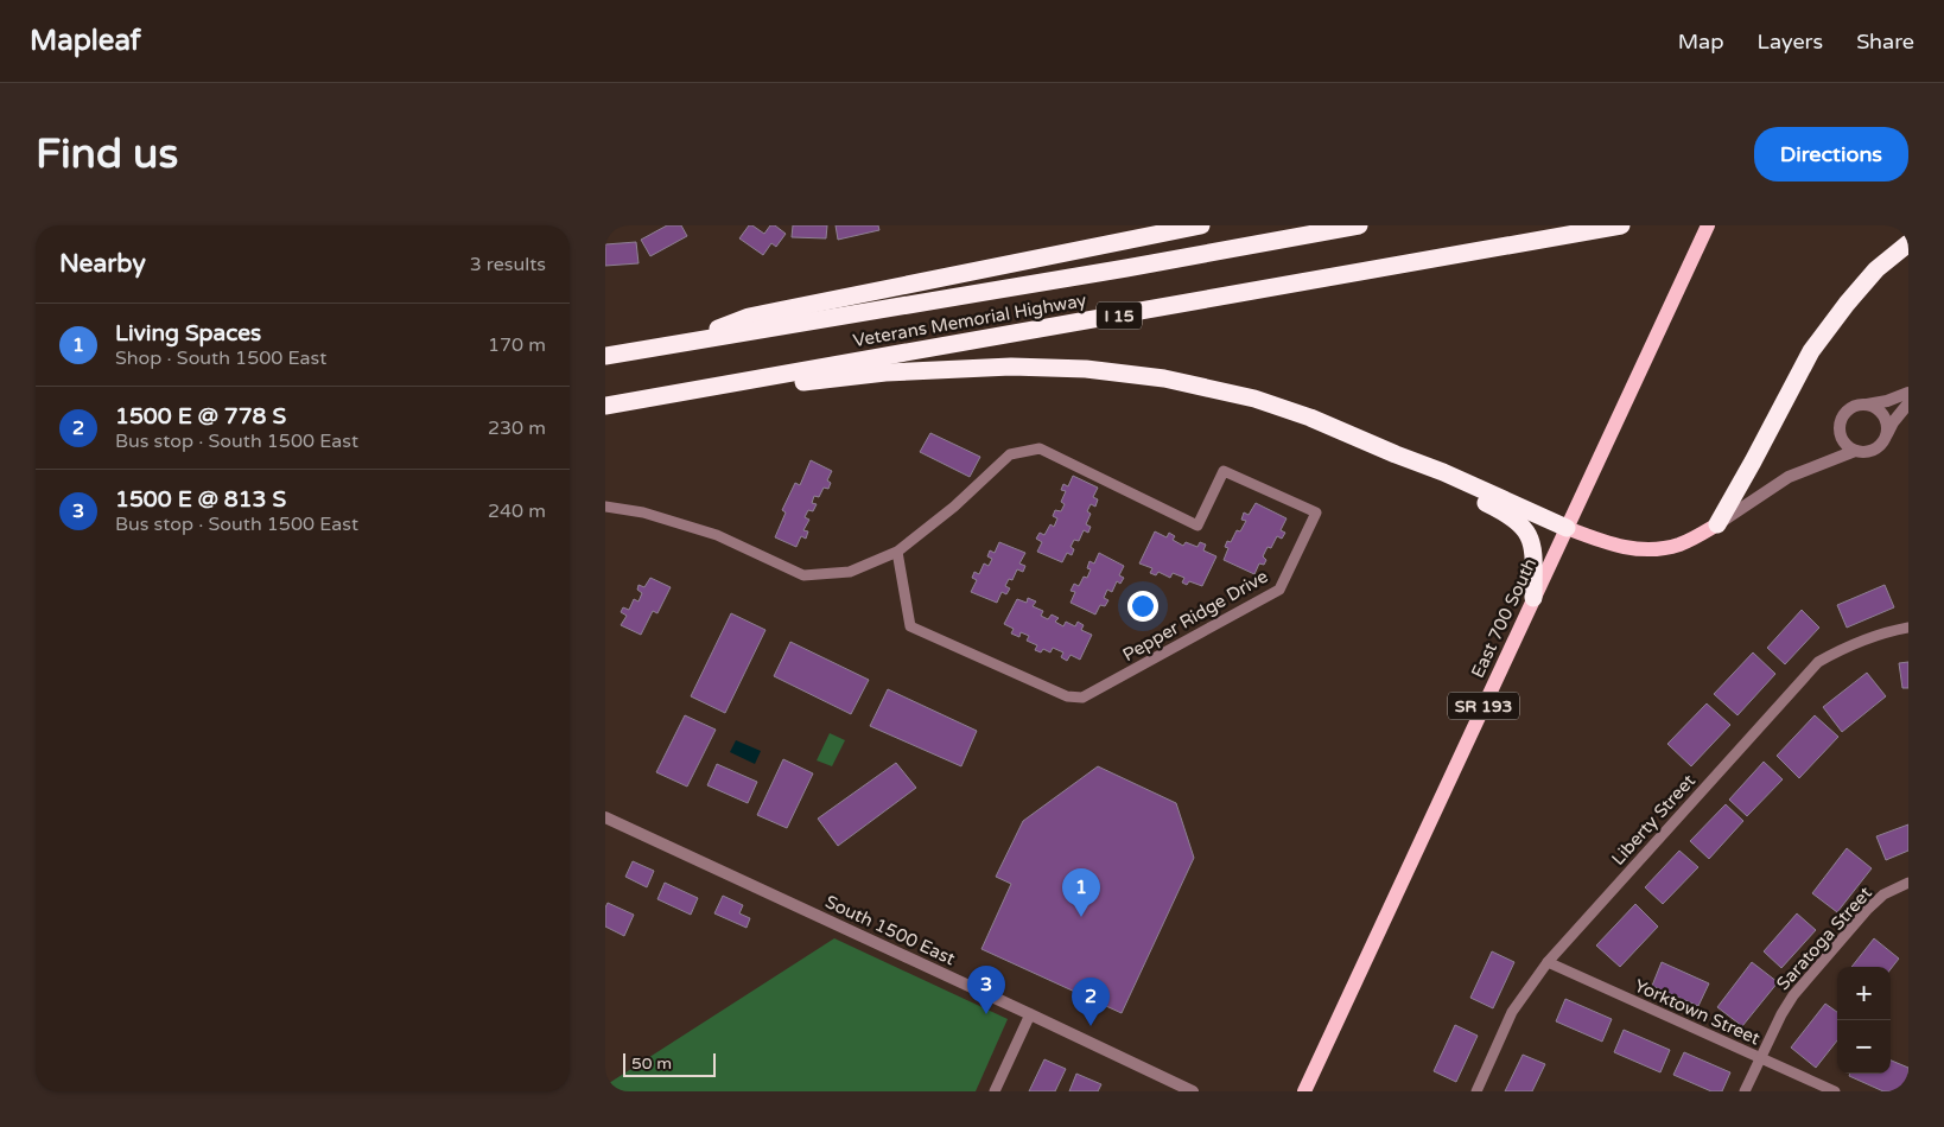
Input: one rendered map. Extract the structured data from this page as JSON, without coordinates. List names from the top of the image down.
{
  "streets": {
    "highway": ["I 15", "Veterans Memorial Highway"],
    "main road": ["East 700 South", "SR 193"],
    "street": [
      "Pepper Ridge Drive",
      "Liberty Street",
      "South 1500 East",
      "Saratoga Street",
      "Yorktown Street"
    ]
  },
  "crossings": [
    ["Liberty Street", "Yorktown Street"],
    ["Saratoga Street", "Yorktown Street"]
  ],
  "scale_bar": "50 m",
  "page": {
    "header": "Mapleaf",
    "nav": ["Map", "Layers", "Share"],
    "buttons": "Directions",
    "title": "Find us",
    "heading": ["Nearby", "3 results"],
    "list": [
      {
        "mark": "1",
        "name": "Living Spaces",
        "note": "Shop · South 1500 East",
        "value": "170 m"
      },
      {
        "mark": "2",
        "name": "1500 E @ 778 S",
        "note": "Bus stop · South 1500 East",
        "value": "230 m"
      },
      {
        "mark": "3",
        "name": "1500 E @ 813 S",
        "note": "Bus stop · South 1500 East",
        "value": "240 m"
      }
    ],
    "pins": ["1", "3", "2"],
    "map_buttons": ["+", "−"],
    "scale": "50 m"
  }
}
